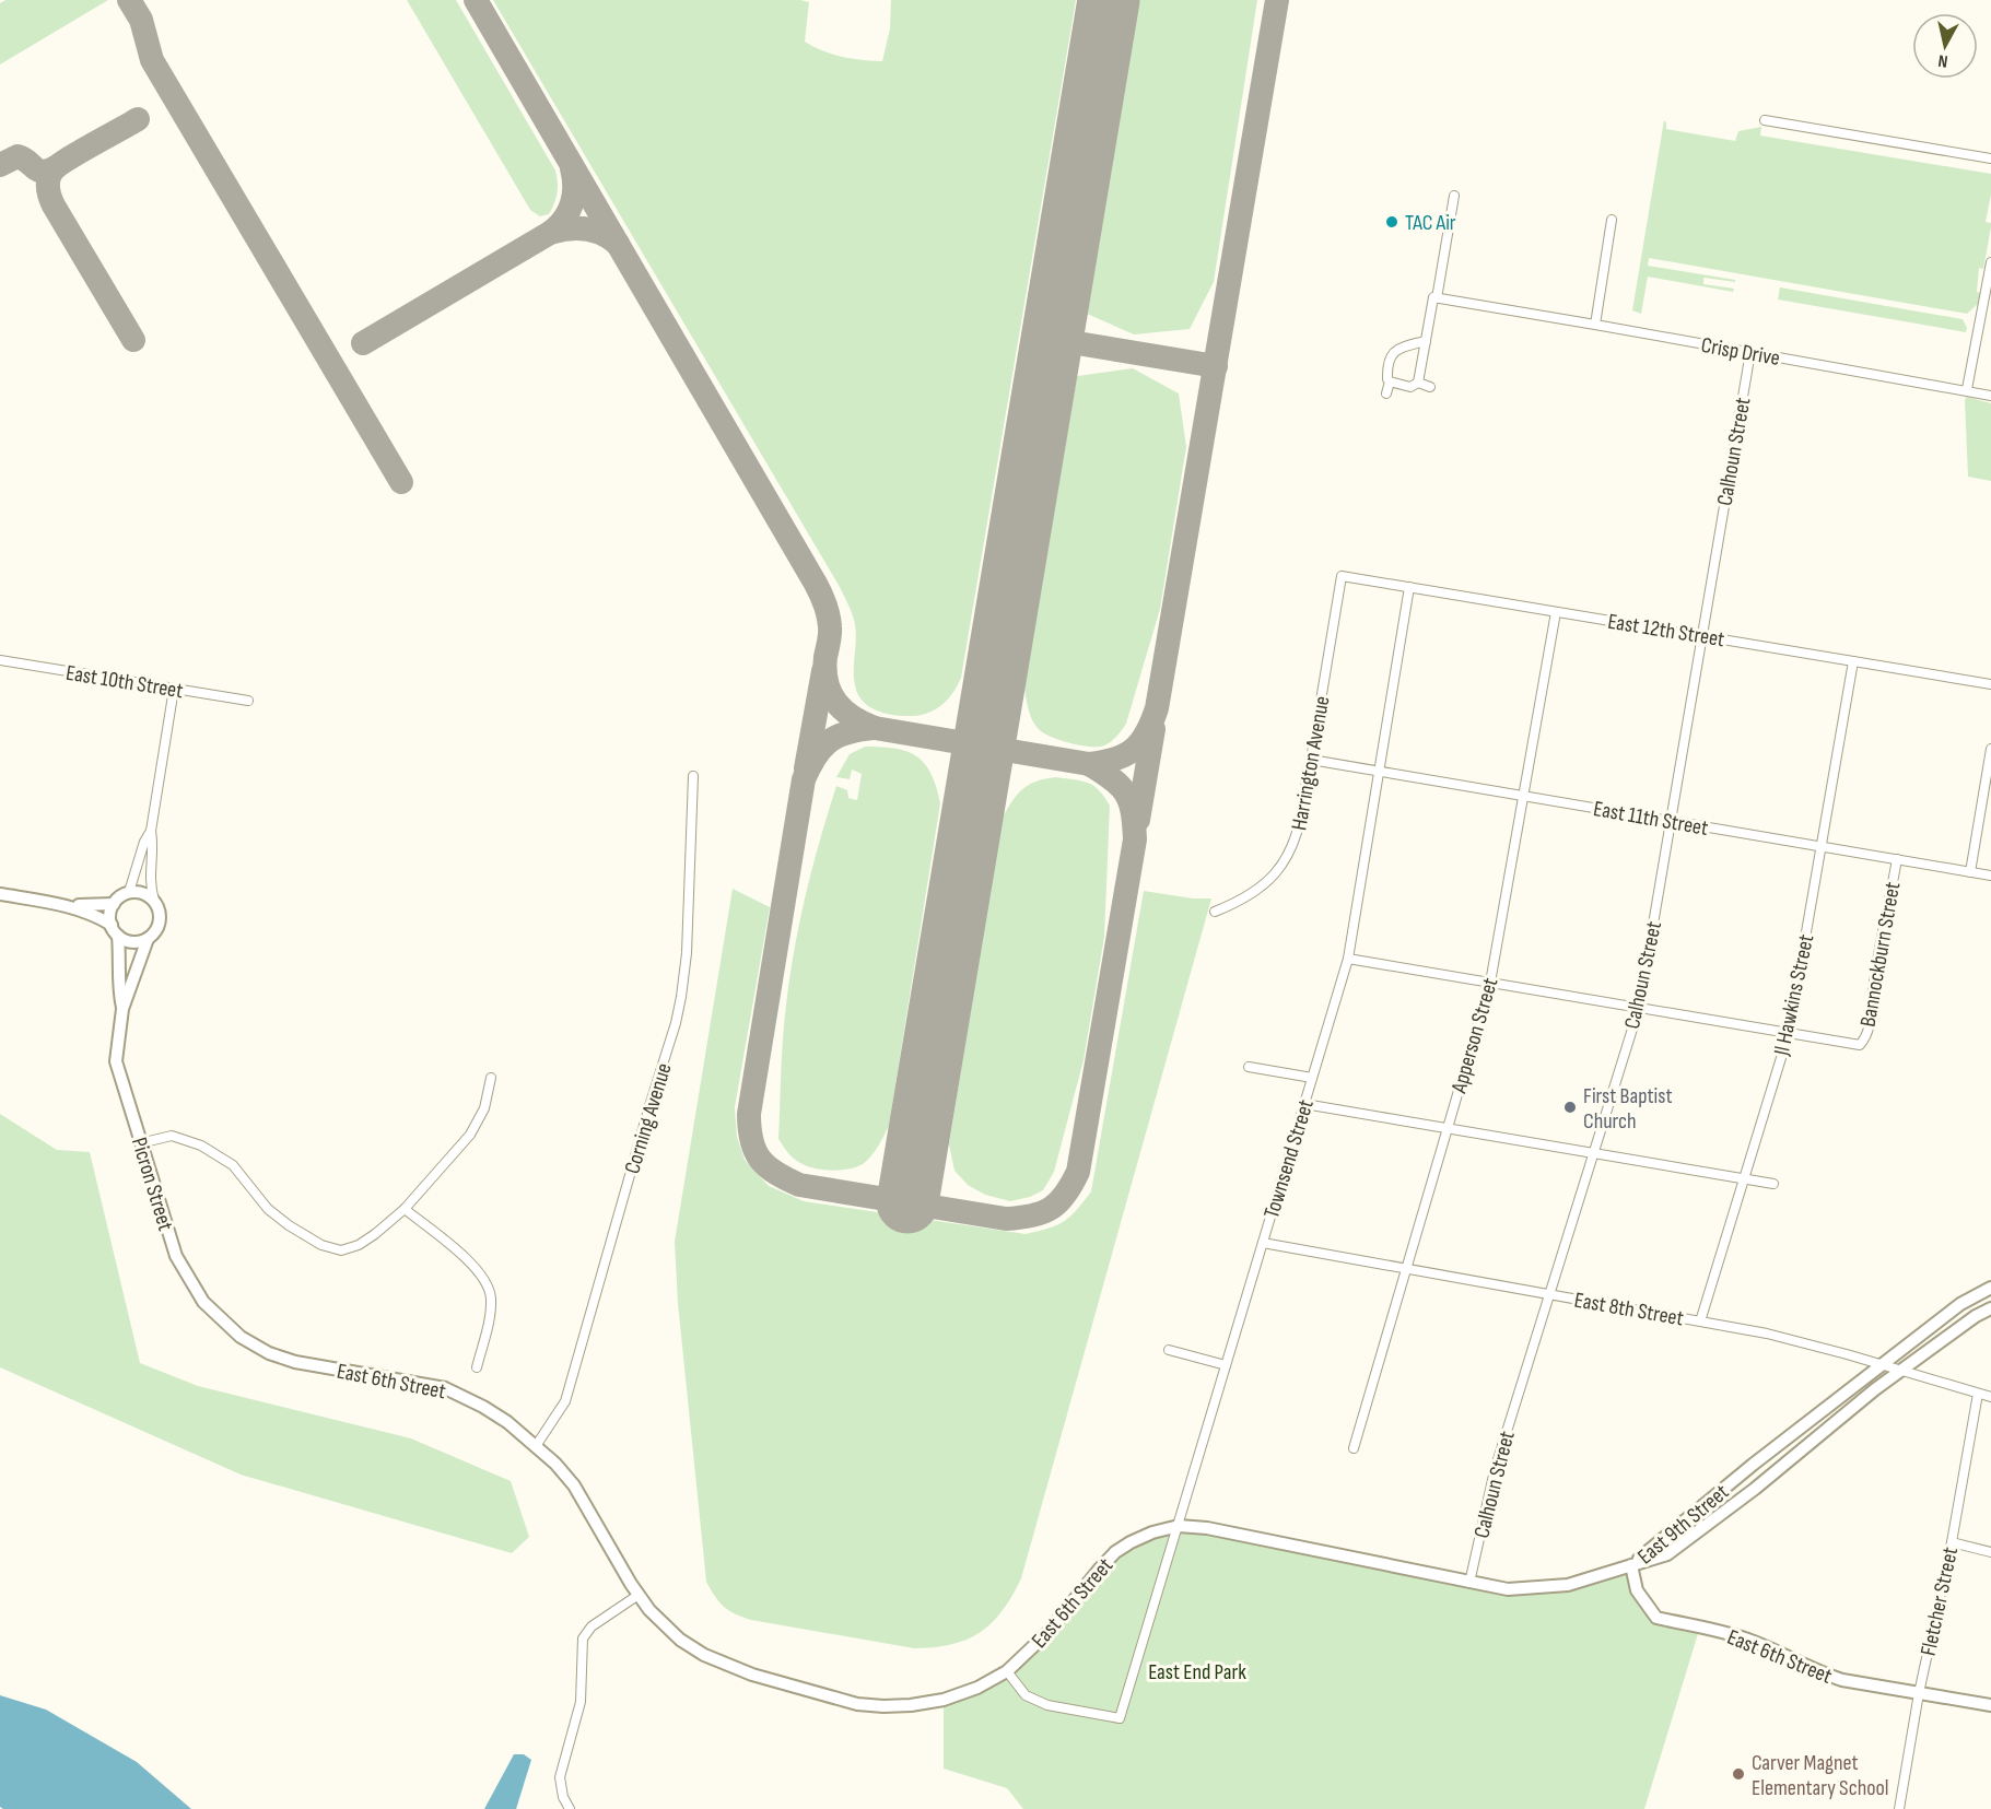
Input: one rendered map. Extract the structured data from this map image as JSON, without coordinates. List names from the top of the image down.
{
  "streets": {
    "main road": ["Picron Street", "East 6th Street", "East 9th Street"],
    "street": [
      "Crisp Drive",
      "Calhoun Street",
      "East 12th Street",
      "East 10th Street",
      "Harrington Avenue",
      "East 11th Street",
      "Bannockburn Street",
      "Jl Hawkins Street",
      "Apperson Street",
      "Corning Avenue",
      "Townsend Street",
      "East 8th Street",
      "Fletcher Street"
    ]
  },
  "crossings": [
    ["Crisp Drive", "Calhoun Street"],
    ["Calhoun Street", "East 12th Street"],
    ["Calhoun Street", "East 11th Street"],
    ["Calhoun Street", "East 8th Street"],
    ["Calhoun Street", "East 6th Street"],
    ["East 12th Street", "Harrington Avenue"],
    ["East 12th Street", "Jl Hawkins Street"],
    ["East 12th Street", "Apperson Street"],
    ["East 12th Street", "Townsend Street"],
    ["Harrington Avenue", "East 11th Street"],
    ["East 11th Street", "Bannockburn Street"],
    ["East 11th Street", "Jl Hawkins Street"],
    ["East 11th Street", "Apperson Street"],
    ["East 11th Street", "Townsend Street"],
    ["Bannockburn Street", "Jl Hawkins Street"],
    ["Jl Hawkins Street", "East 8th Street"],
    ["Apperson Street", "East 8th Street"],
    ["Corning Avenue", "East 6th Street"],
    ["Townsend Street", "East 8th Street"],
    ["Townsend Street", "East 6th Street"],
    ["Picron Street", "East 6th Street"],
    ["East 8th Street", "East 9th Street"],
    ["East 8th Street", "Fletcher Street"],
    ["East 6th Street", "East 9th Street"],
    ["East 6th Street", "Fletcher Street"]
  ],
  "parks": ["East End Park"],
  "places": ["TAC Air", "First Baptist Church", "Carver Magnet Elementary School"],
  "north": "bottom"
}
